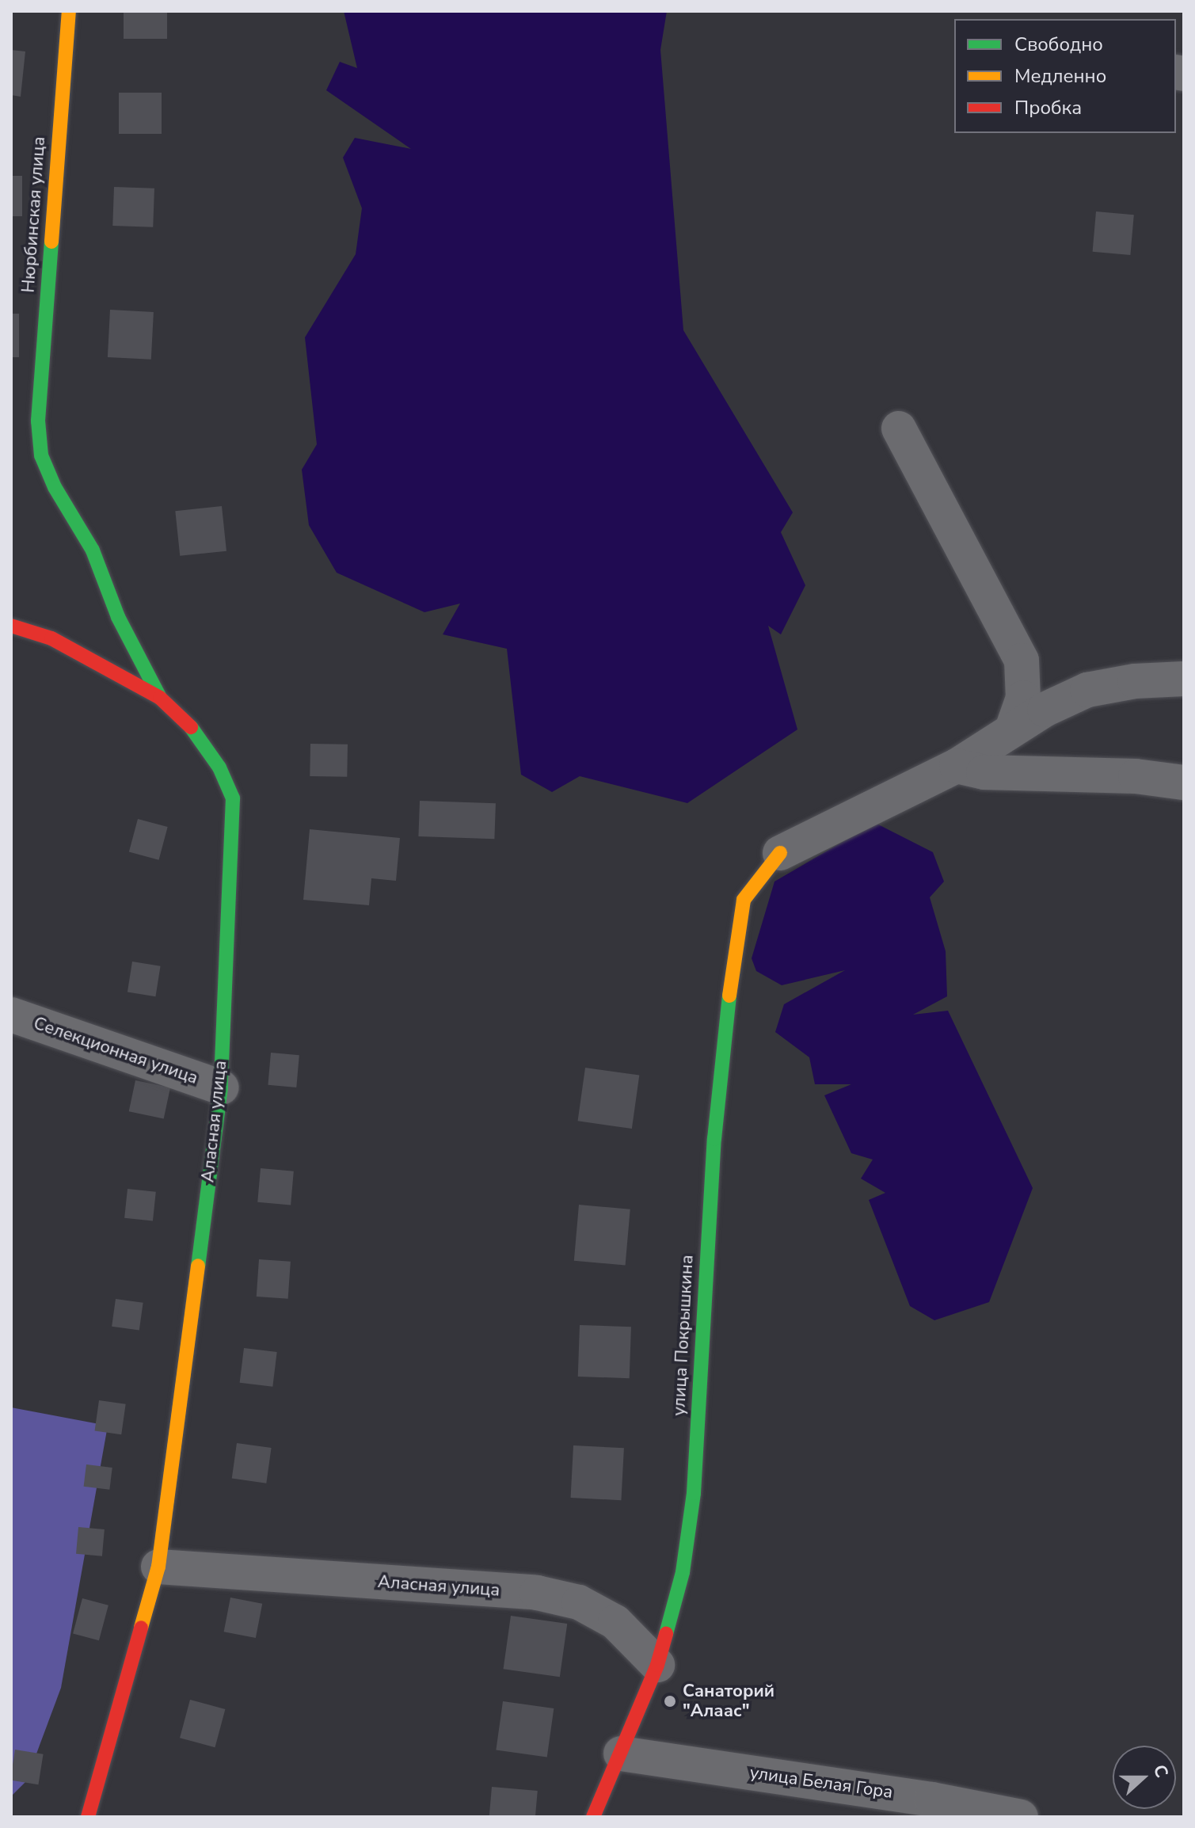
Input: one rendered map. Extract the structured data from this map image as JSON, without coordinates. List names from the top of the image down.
{
  "streets": {
    "street": [
      "Нюрбинская улица",
      "Селекционная улица",
      "Аласная улица",
      "улица Покрышкина",
      "улица Белая Гора"
    ]
  },
  "crossings": [
    ["Нюрбинская улица", "Аласная улица"],
    ["Селекционная улица", "Аласная улица"],
    ["Аласная улица", "улица Покрышкина"],
    ["улица Покрышкина", "улица Белая Гора"]
  ],
  "places": ["Санаторий \"Алаас\""],
  "legend": ["Свободно", "Медленно", "Пробка"],
  "north": "right"
}
